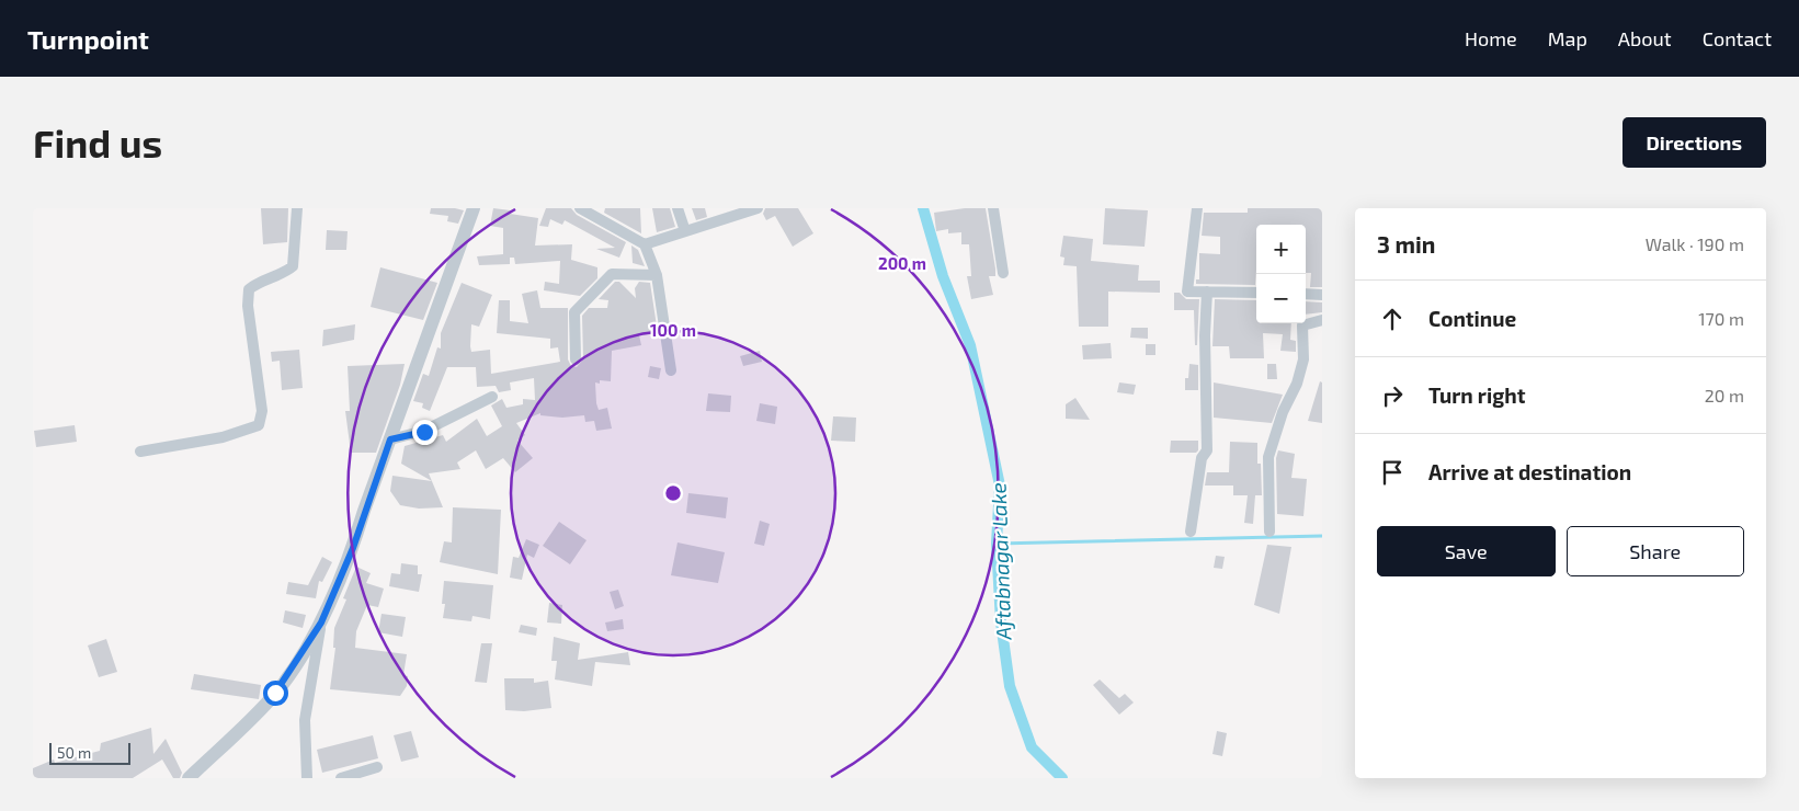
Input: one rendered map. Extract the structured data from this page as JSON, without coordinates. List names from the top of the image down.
{
  "water": ["Aftabnagar Lake"],
  "scale_bar": "50 m",
  "page": {
    "header": "Turnpoint",
    "nav": [
      "Home",
      "Map",
      "About",
      "Contact"
    ],
    "buttons": [
      "Directions",
      ["Save", "Share"]
    ],
    "title": "Find us",
    "heading": ["3 min", "Walk · 190 m"],
    "map_buttons": ["+", "−"],
    "list": [
      ["Continue", "170 m"],
      ["Turn right", "20 m"],
      "Arrive at destination"
    ],
    "scale": "50 m"
  },
  "rings": ["200 m", "100 m"]
}
